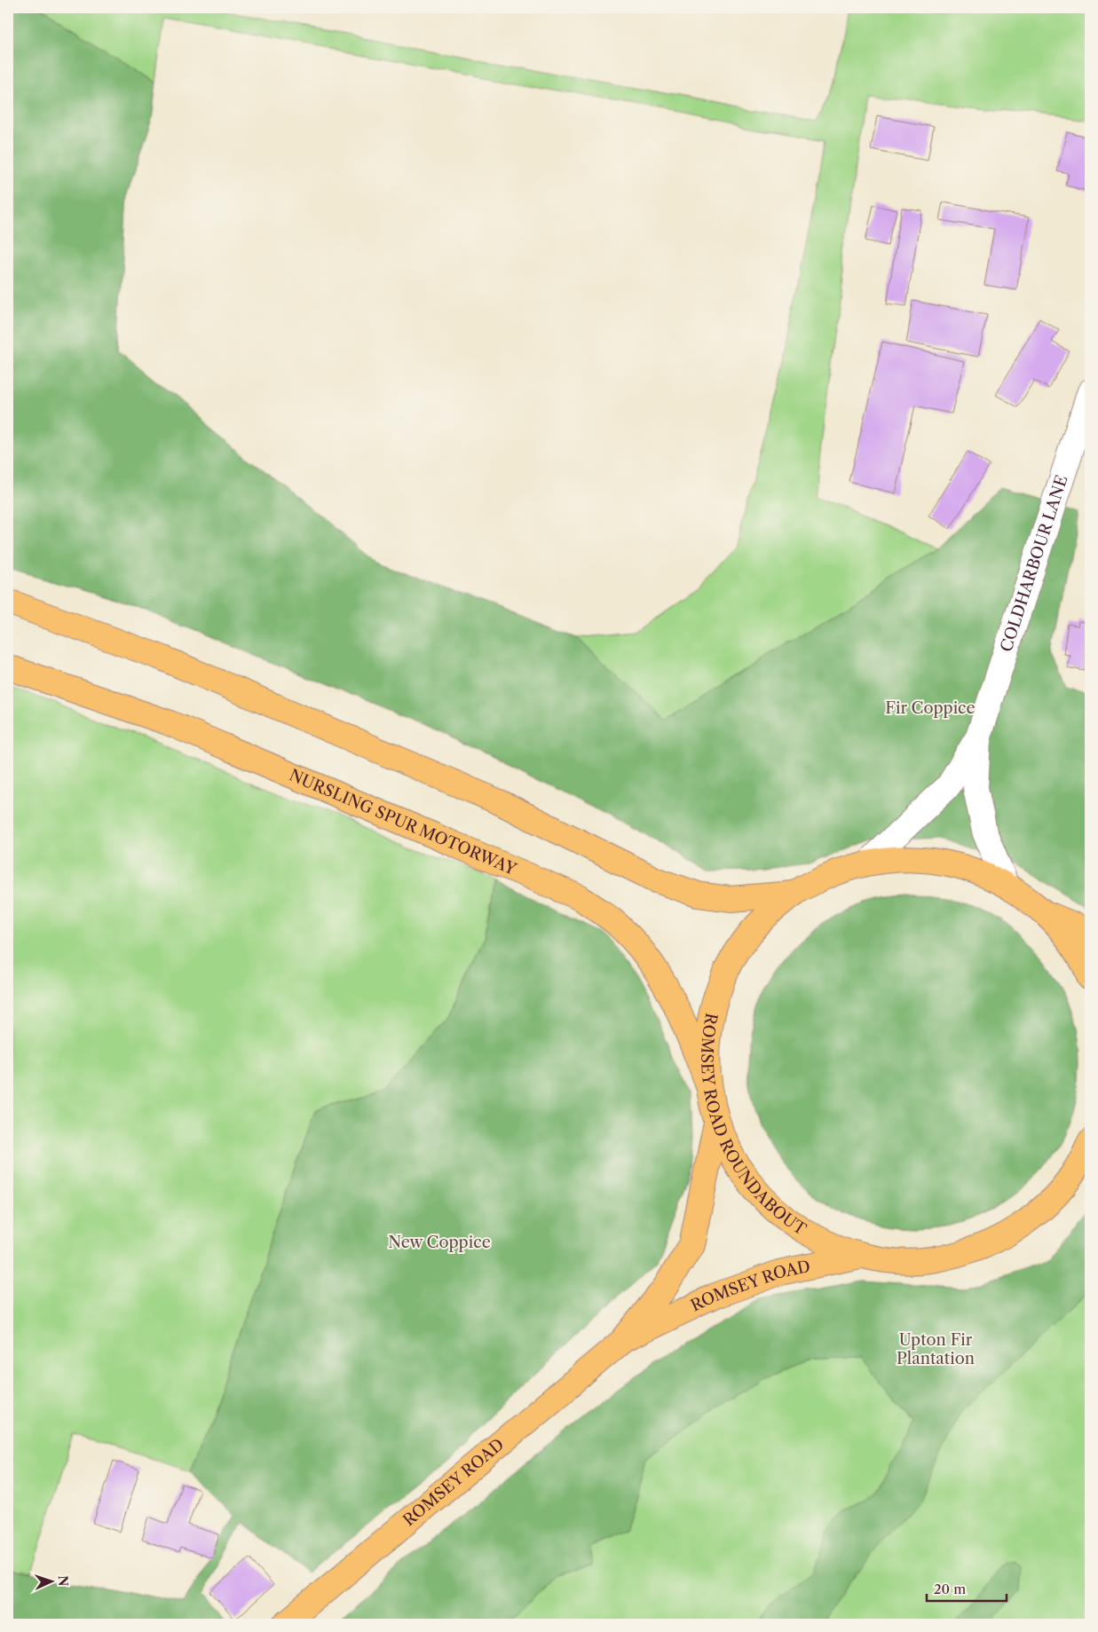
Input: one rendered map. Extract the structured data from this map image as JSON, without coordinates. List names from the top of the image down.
{
  "streets": {
    "main road": ["NURSLING SPUR MOTORWAY", "ROMSEY ROAD ROUNDABOUT", "ROMSEY ROAD"],
    "street": ["COLDHARBOUR LANE"]
  },
  "crossings": [
    ["COLDHARBOUR LANE", "ROMSEY ROAD ROUNDABOUT"],
    ["NURSLING SPUR MOTORWAY", "ROMSEY ROAD ROUNDABOUT"],
    ["ROMSEY ROAD ROUNDABOUT", "ROMSEY ROAD"]
  ],
  "parks": ["Fir Coppice", "New Coppice", "Upton Fir Plantation"],
  "scale_bar": "20 m",
  "north": "right"
}
